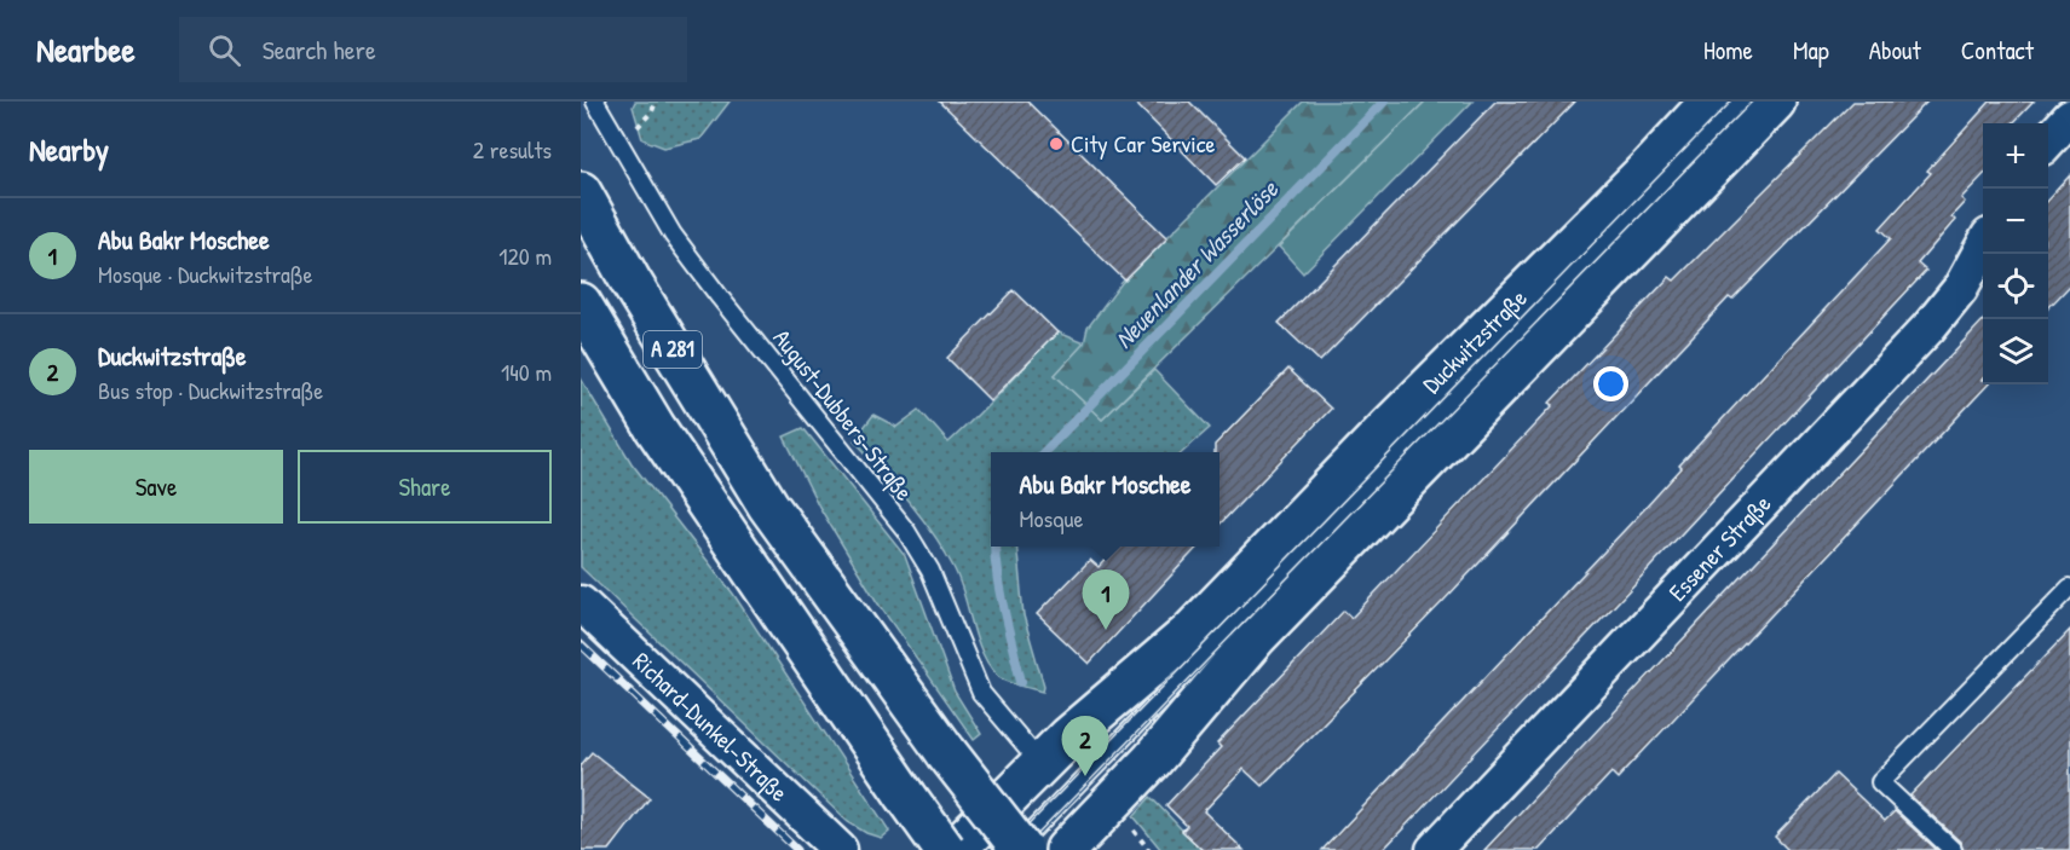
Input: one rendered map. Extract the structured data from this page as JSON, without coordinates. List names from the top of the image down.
{
  "streets": {
    "main road": ["Duckwitzstraße", "A 281"],
    "street": ["Essener Straße", "Richard-Dunkel-Straße"],
    "lane": ["August-Dubbers-Straße"]
  },
  "crossings": [
    ["Duckwitzstraße", "August-Dubbers-Straße"]
  ],
  "water": ["Neuenlander Wasserlöse"],
  "places": ["City Car Service"],
  "page": {
    "header": "Nearbee",
    "search": "Search here",
    "nav": [
      "Home",
      "Map",
      "About",
      "Contact"
    ],
    "heading": ["Nearby", "2 results"],
    "map_buttons": ["+", "−"],
    "list": [
      {
        "mark": "1",
        "name": "Abu Bakr Moschee",
        "note": "Mosque · Duckwitzstraße",
        "value": "120 m"
      },
      {
        "mark": "2",
        "name": "Duckwitzstraße",
        "note": "Bus stop · Duckwitzstraße",
        "value": "140 m"
      }
    ],
    "buttons": ["Save", "Share"],
    "popup": ["Abu Bakr Moschee", "Mosque"],
    "pins": ["1", "2"]
  }
}
